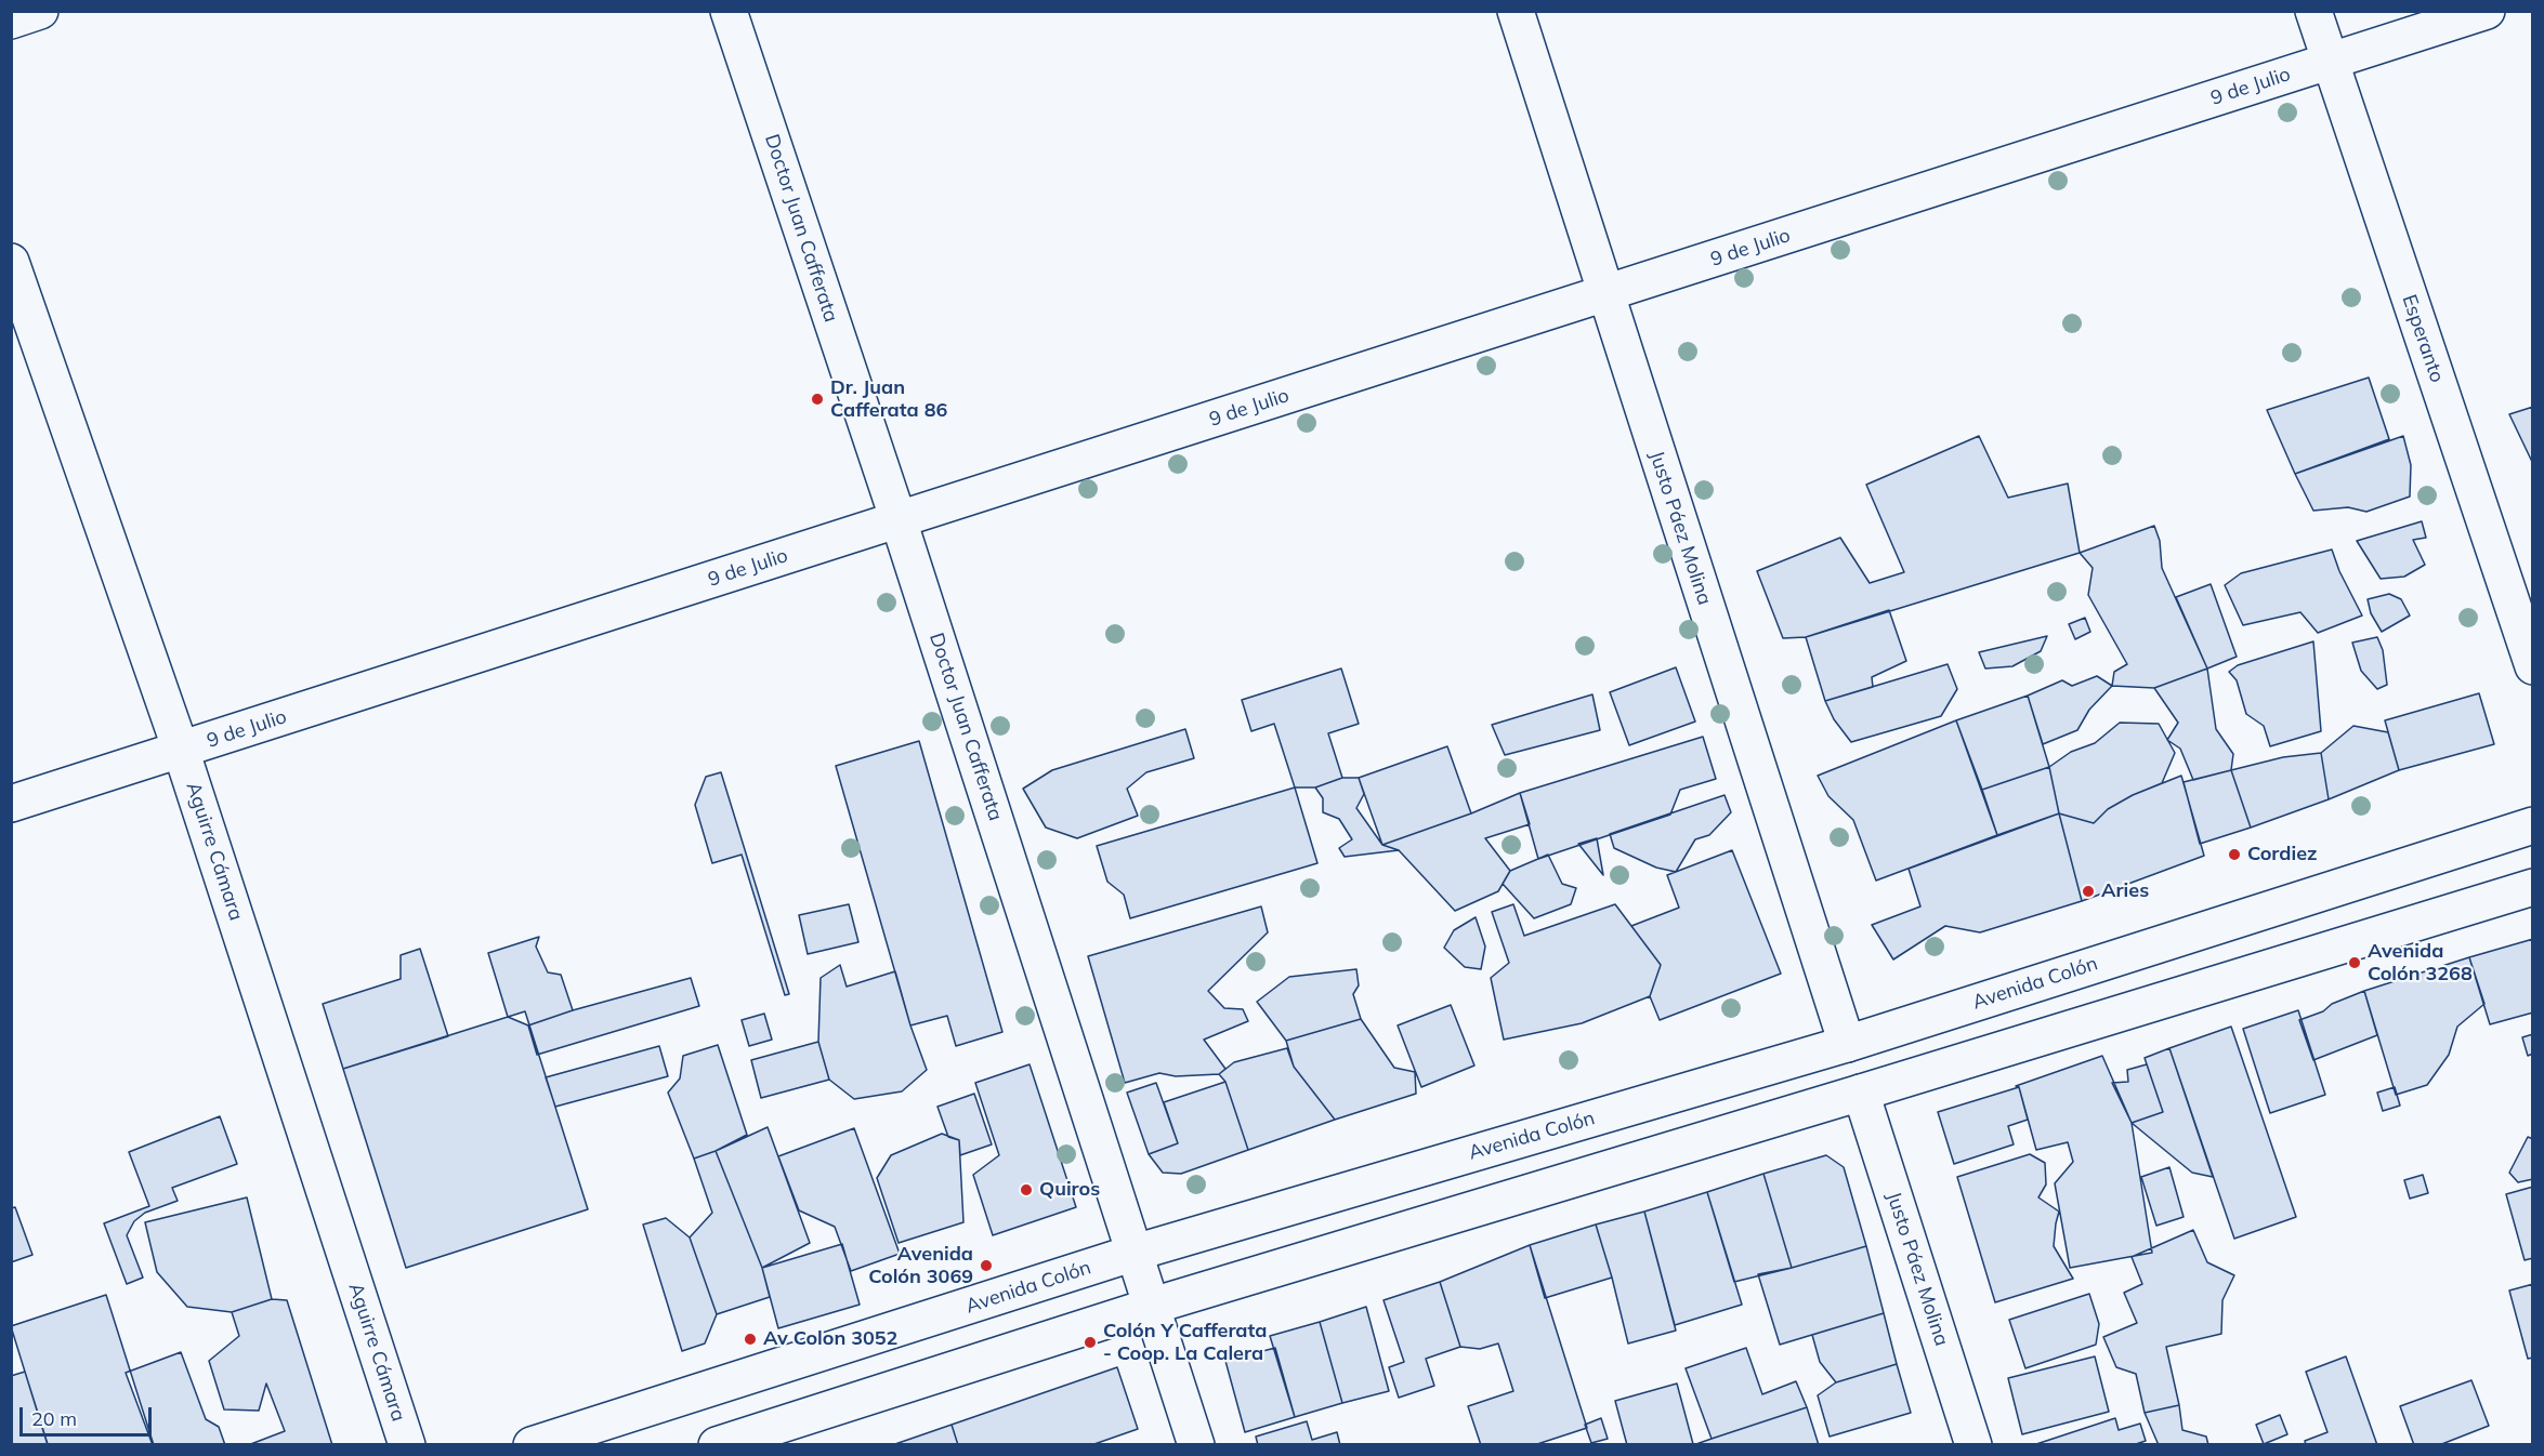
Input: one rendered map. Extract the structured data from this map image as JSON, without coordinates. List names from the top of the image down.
{
  "streets": {
    "street": [
      "9 de Julio",
      "Doctor Juan Cafferata",
      "Esperanto",
      "Justo Páez Molina",
      "Aguirre Cámara",
      "Avenida Colón"
    ]
  },
  "crossings": [
    ["9 de Julio", "Doctor Juan Cafferata"],
    ["9 de Julio", "Esperanto"],
    ["9 de Julio", "Justo Páez Molina"],
    ["9 de Julio", "Aguirre Cámara"],
    ["Doctor Juan Cafferata", "Avenida Colón"],
    ["Justo Páez Molina", "Avenida Colón"]
  ],
  "places": [
    "Dr. Juan Cafferata 86",
    "Cordiez",
    "Aries",
    "Avenida Colón 3268",
    "Quiros",
    "Avenida Colón 3069",
    "Av Colon 3052",
    "Colón Y Cafferata - Coop. La Calera"
  ],
  "scale_bar": "20 m"
}
